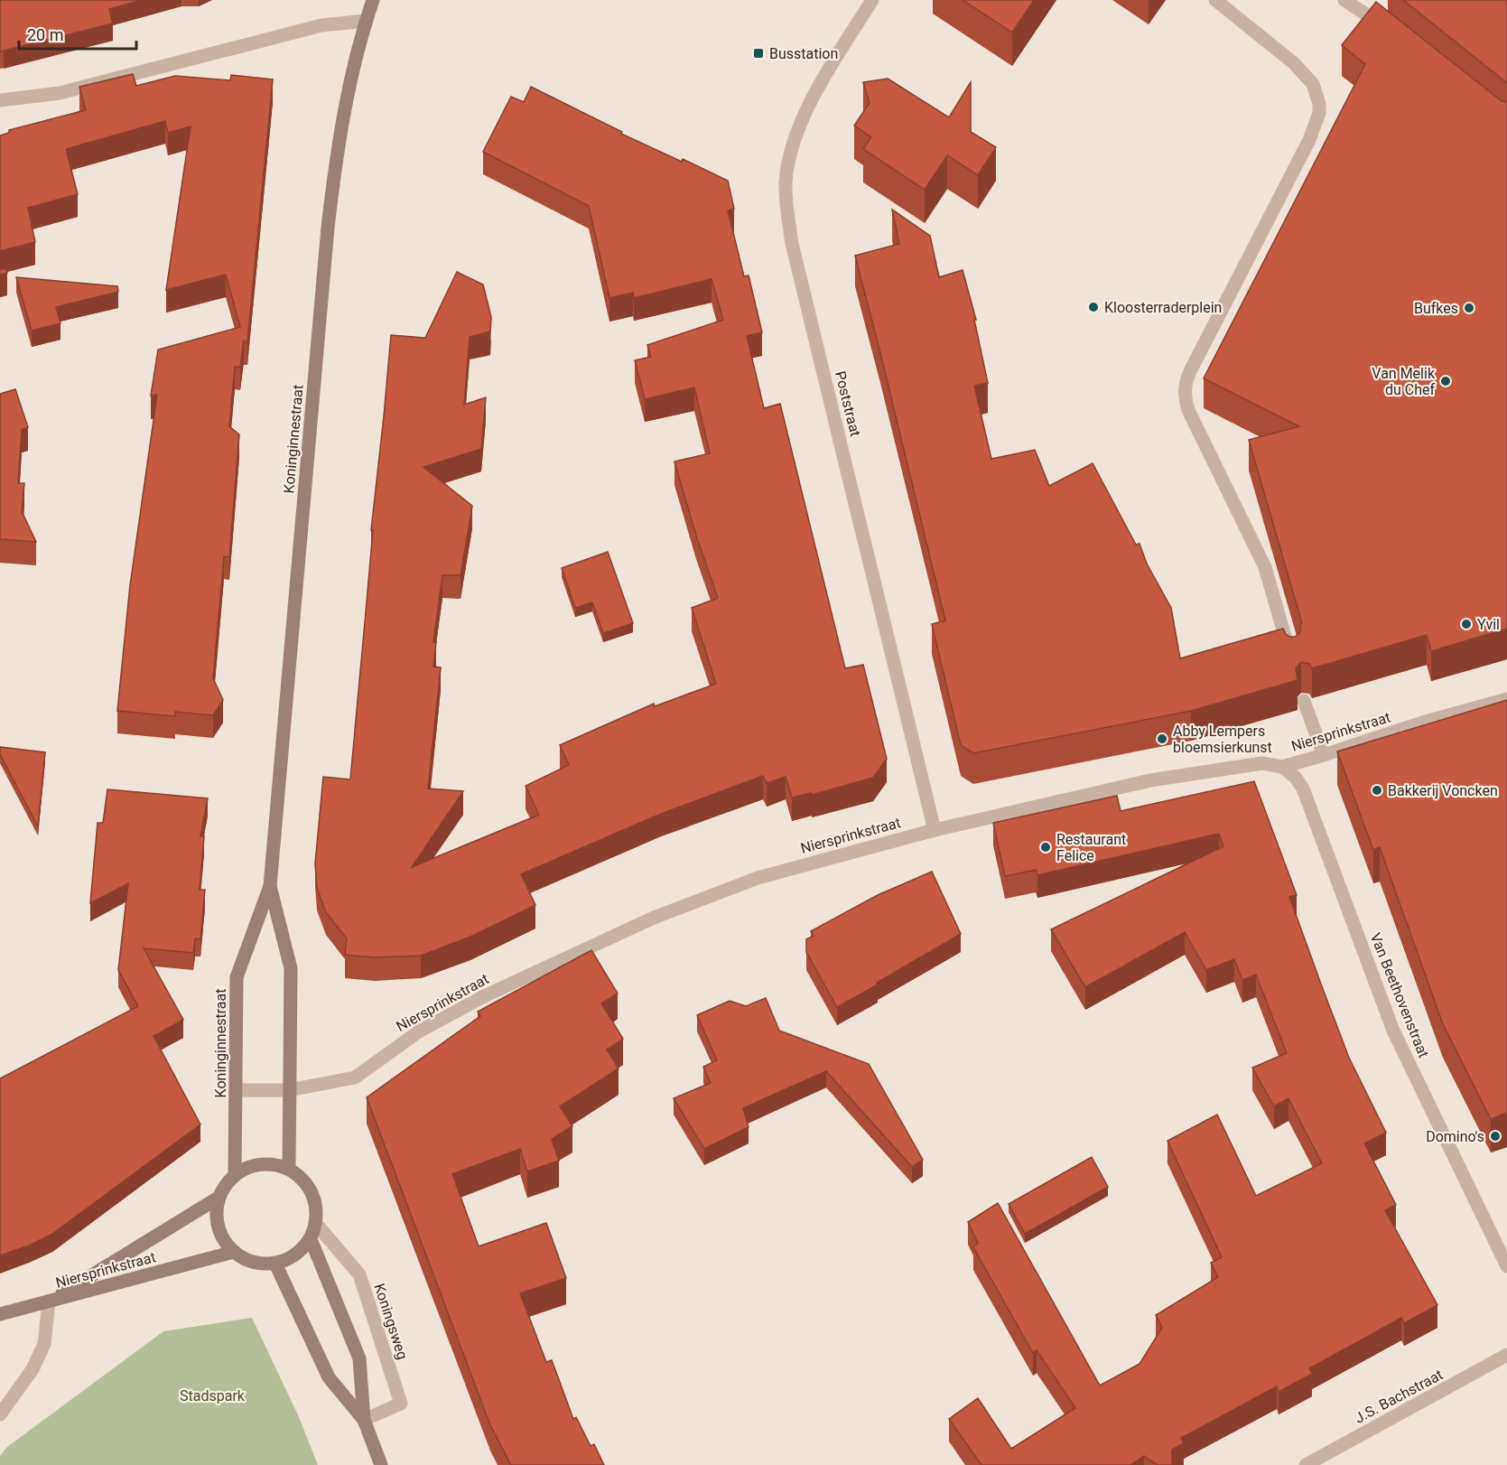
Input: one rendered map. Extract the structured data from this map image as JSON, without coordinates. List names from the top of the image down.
{
  "streets": {
    "main road": ["Koninginnestraat", "Niersprinkstraat"],
    "street": [
      "Poststraat",
      "Van Beethovenstraat",
      "Koningsweg",
      "J.S. Bachstraat"
    ]
  },
  "crossings": [
    ["Poststraat", "Niersprinkstraat"],
    ["Koninginnestraat", "Niersprinkstraat"],
    ["Koninginnestraat", "Koningsweg"],
    ["Niersprinkstraat", "Van Beethovenstraat"],
    ["Niersprinkstraat", "Koningsweg"]
  ],
  "parks": ["Stadspark"],
  "places": {
    "transit": ["Busstation"],
    "other": [
      "Kloosterraderplein",
      "Bufkes",
      "Van Melik du Chef",
      "Yvil",
      "Abby Lempers bloemsierkunst",
      "Bakkerij Voncken",
      "Restaurant Felice",
      "Domino's"
    ]
  },
  "scale_bar": "20 m"
}
